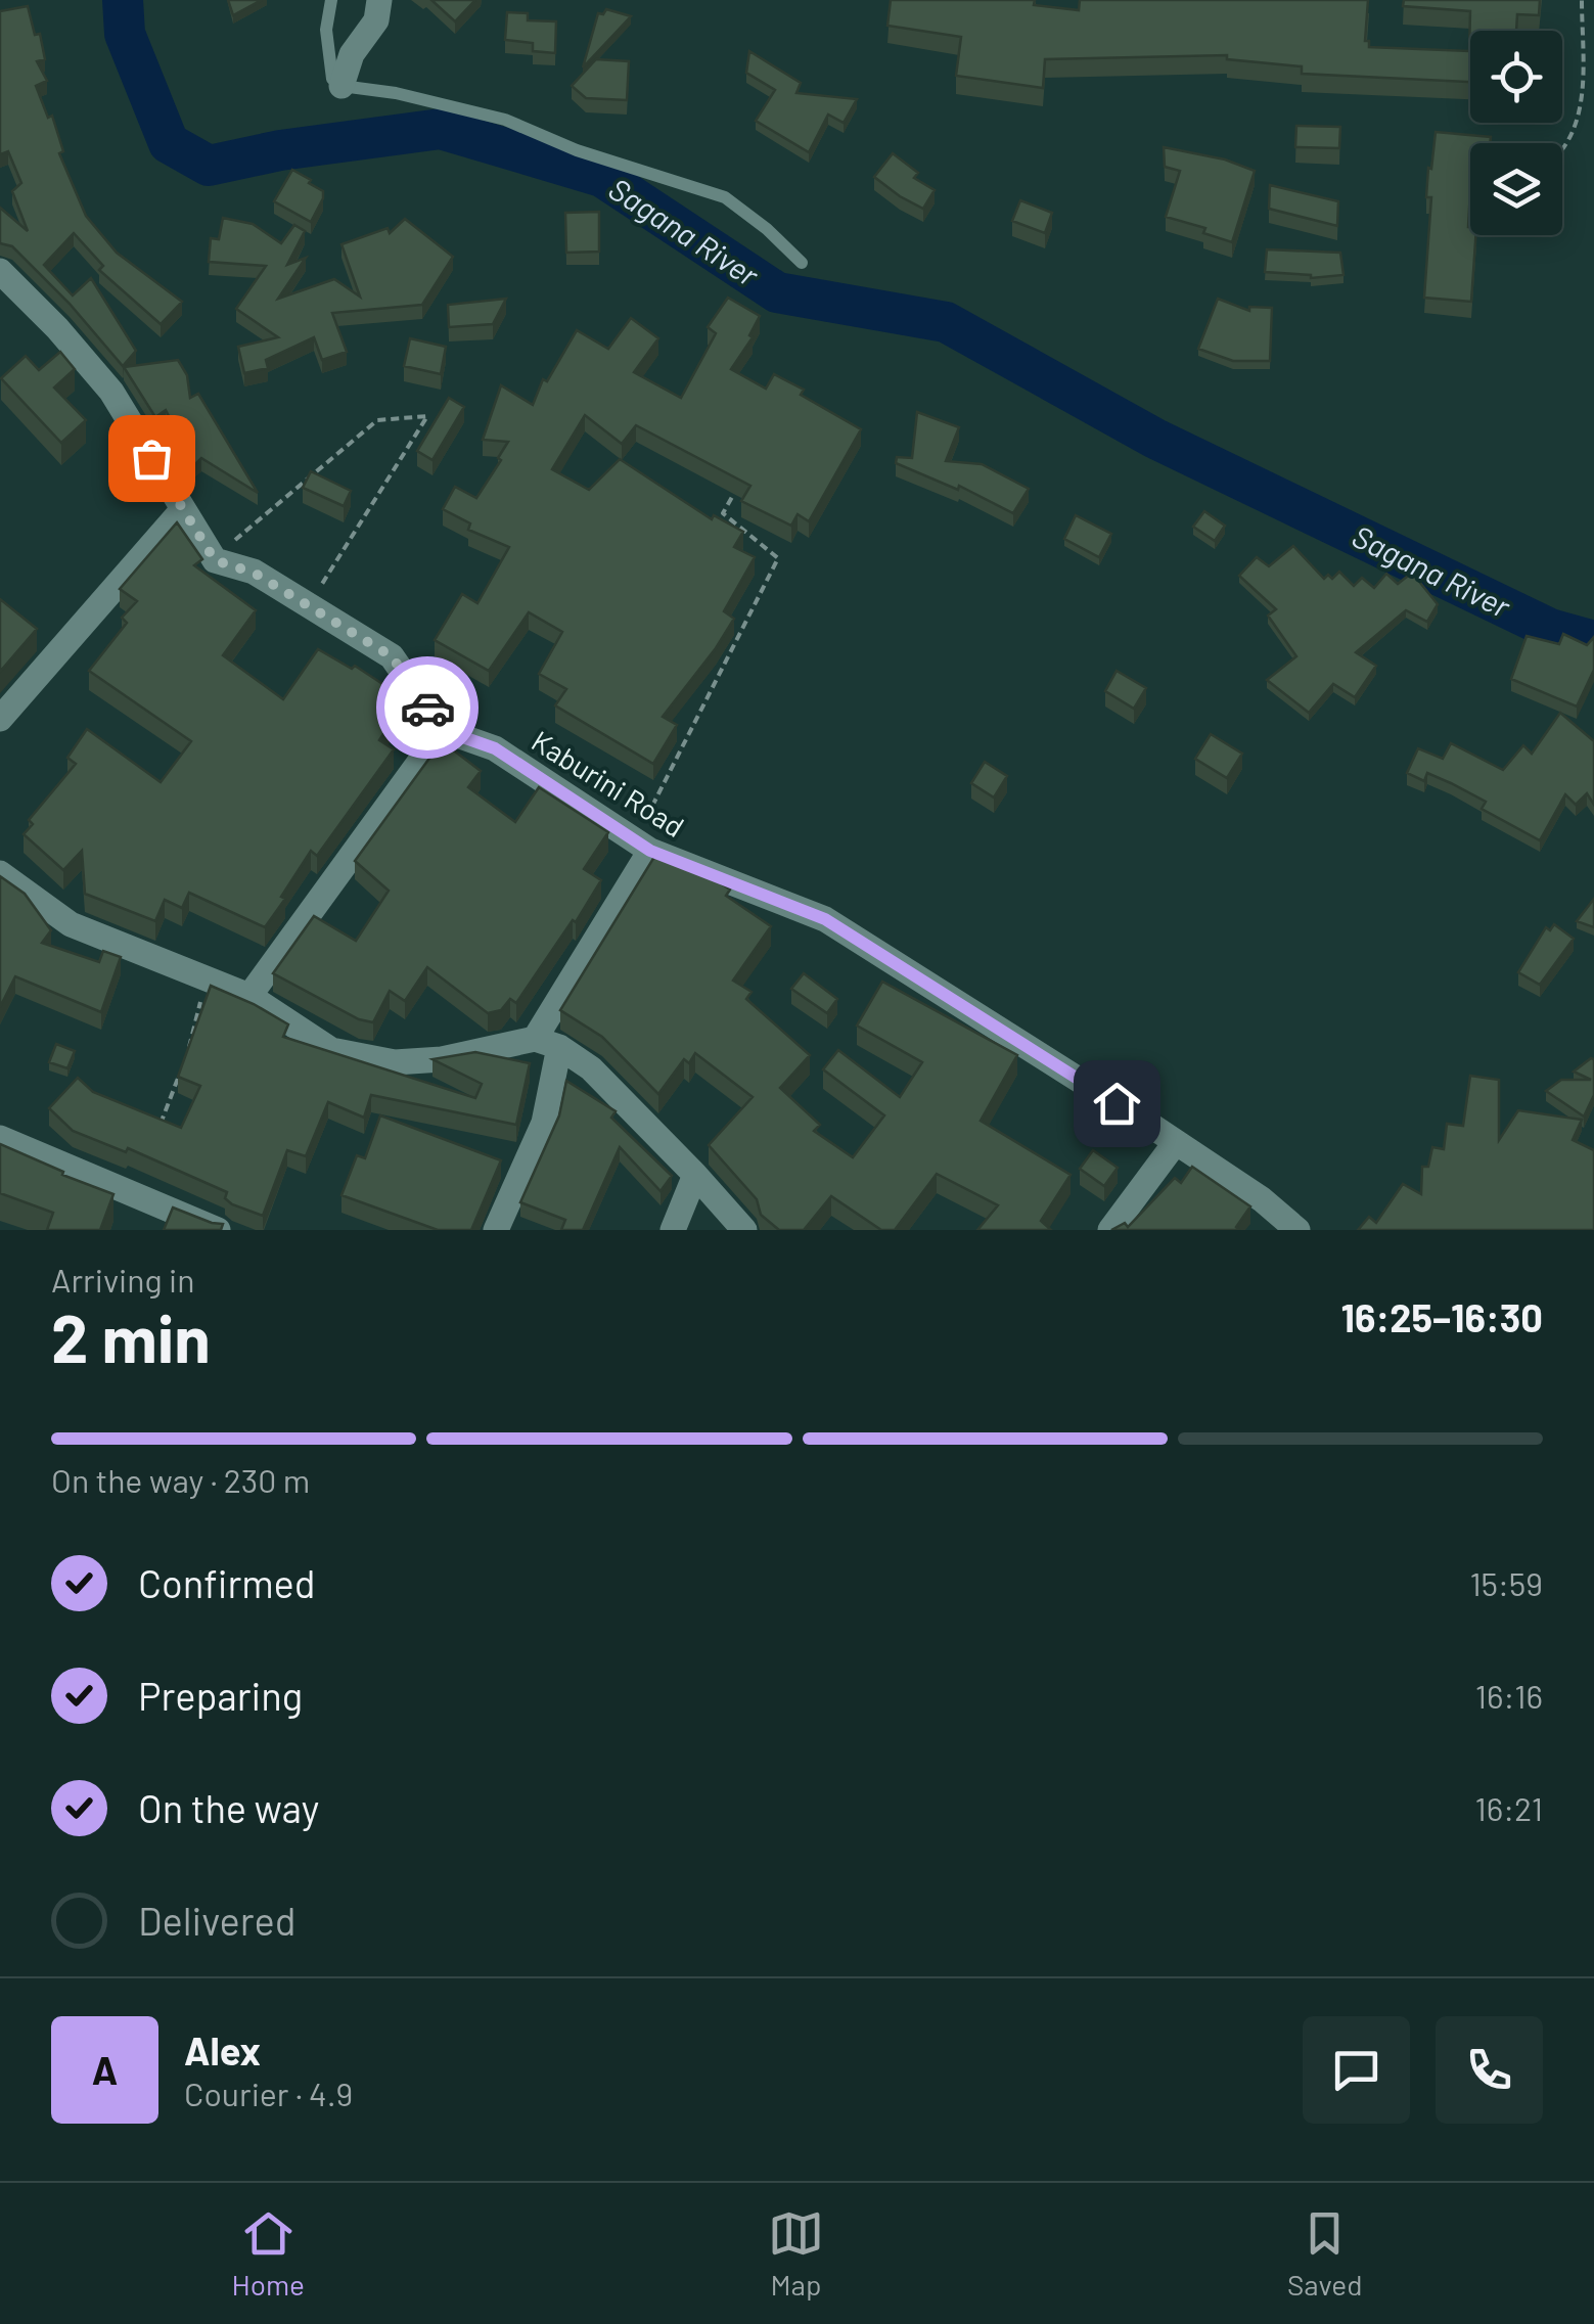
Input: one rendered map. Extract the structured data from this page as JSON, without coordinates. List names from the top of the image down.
{
  "streets": {
    "street": ["Kaburini Road"]
  },
  "water": ["Sagana River"],
  "page": {
    "heading": ["2 min", "Arriving in", "16:25–16:30"],
    "panel": ["Alex", "Courier · 4.9"],
    "bar": "On the way · 230 m",
    "list": [
      ["Confirmed", "15:59"],
      ["Preparing", "16:16"],
      ["On the way", "16:21"],
      "Delivered"
    ],
    "round": "A",
    "tabs": ["Home", "Map", "Saved"]
  }
}
